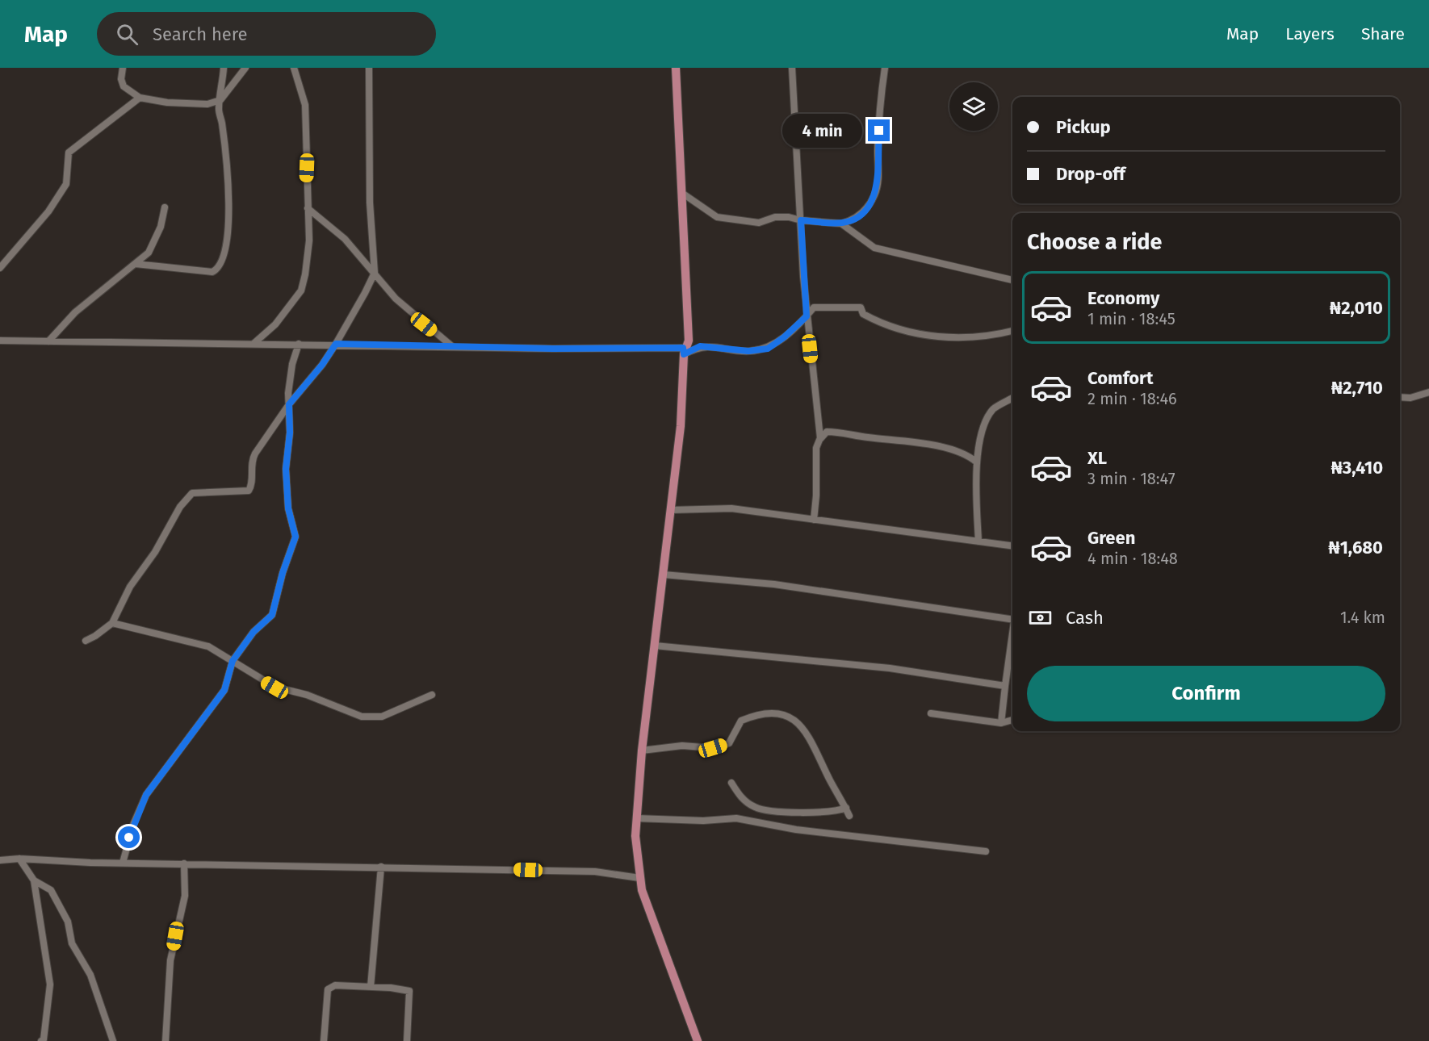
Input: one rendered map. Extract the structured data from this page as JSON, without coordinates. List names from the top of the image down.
{
  "page": {
    "header": "Map",
    "search": "Search here",
    "nav": ["Map", "Layers", "Share"],
    "banner": ["Pickup", "Drop-off"],
    "bubble": "4 min",
    "heading": "Choose a ride",
    "list": [
      {
        "name": "Economy",
        "note": "1 min · 18:45",
        "value": "₦2,010"
      },
      {
        "name": "Comfort",
        "note": "2 min · 18:46",
        "value": "₦2,710"
      },
      {
        "name": "XL",
        "note": "3 min · 18:47",
        "value": "₦3,410"
      },
      {
        "name": "Green",
        "note": "4 min · 18:48",
        "value": "₦1,680"
      }
    ],
    "pay": ["Cash", "1.4 km"],
    "buttons": "Confirm"
  }
}
